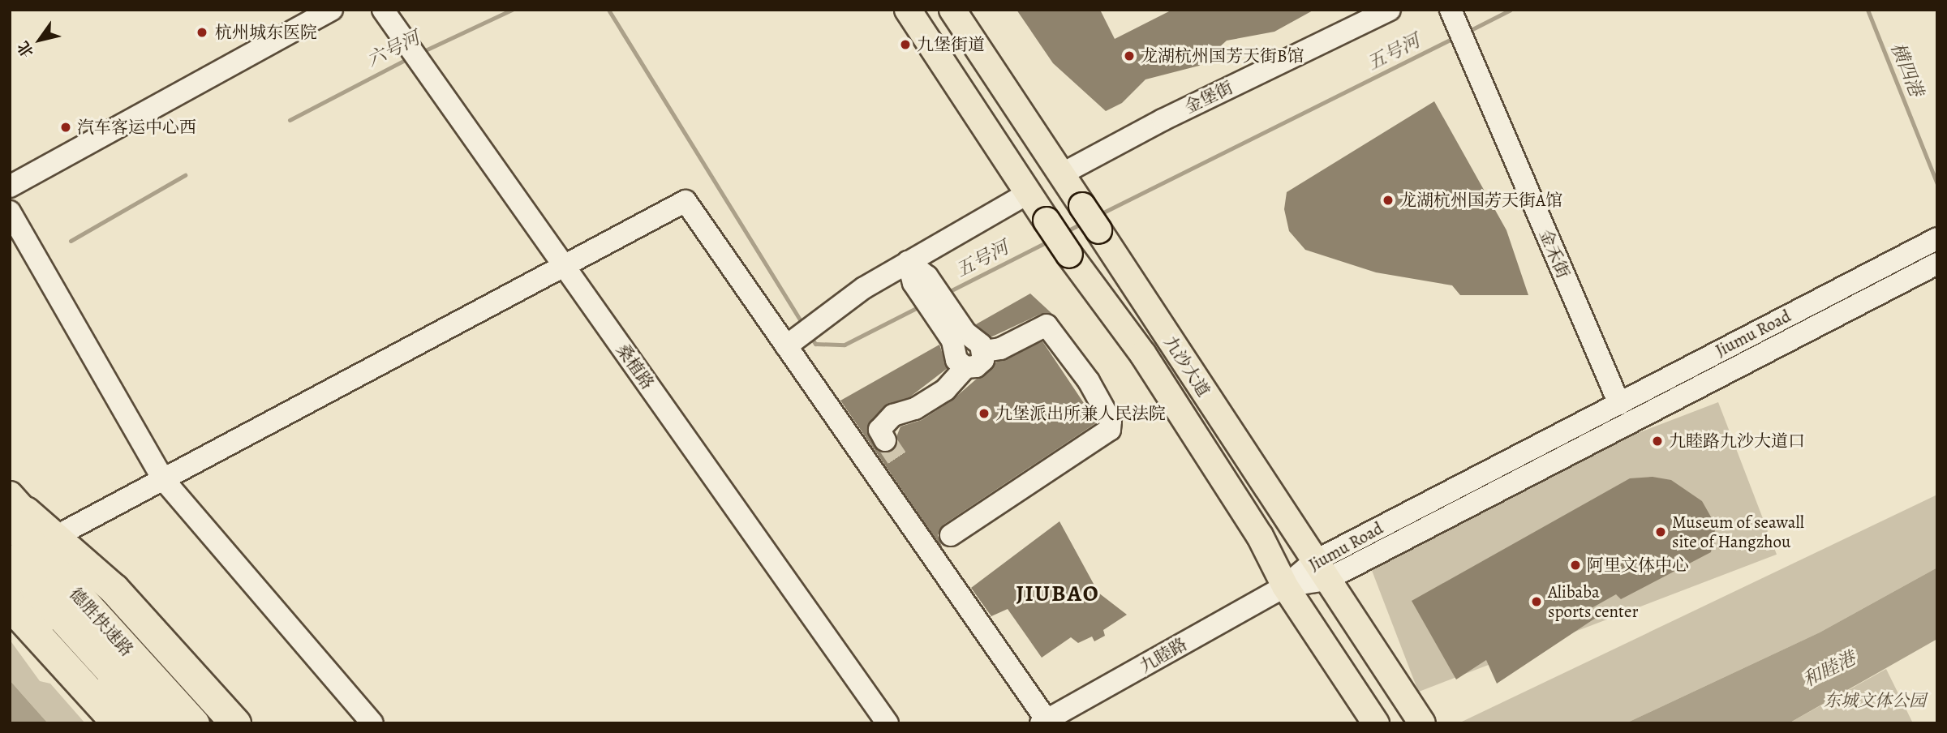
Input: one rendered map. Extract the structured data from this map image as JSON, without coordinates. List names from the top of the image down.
{
  "streets": {
    "highway": ["德胜快速路"],
    "main road": ["九沙大道"],
    "street": [
      "金堡街",
      "金禾街",
      "Jiumu Road",
      "桑植路",
      "九睦路"
    ]
  },
  "crossings": [
    ["金堡街", "九沙大道"],
    ["金禾街", "Jiumu Road"],
    ["Jiumu Road", "九沙大道"],
    ["Jiumu Road", "九睦路"],
    ["九沙大道", "九睦路"]
  ],
  "districts": ["JIUBAO"],
  "water": [
    "六号河",
    "五号河",
    "横四港",
    "和睦港"
  ],
  "parks": ["东城文体公园"],
  "places": [
    "杭州城东医院",
    "九堡街道",
    "龙湖杭州国芳天街B馆",
    "汽车客运中心西",
    "龙湖杭州国芳天街A馆",
    "九堡派出所兼人民法院",
    "九睦路九沙大道口",
    "Museum of seawall site of Hangzhou",
    "阿里文体中心",
    "Alibaba sports center"
  ],
  "north": "bottom left"
}
